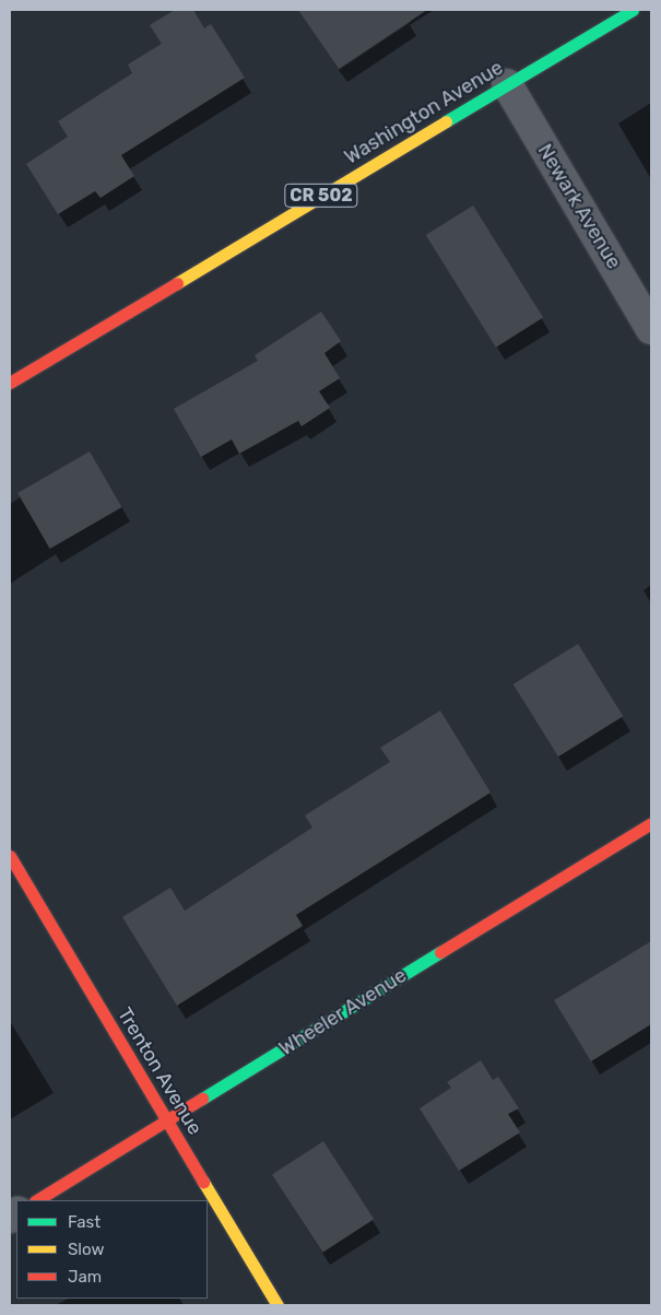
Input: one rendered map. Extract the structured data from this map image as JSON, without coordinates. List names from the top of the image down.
{
  "streets": {
    "street": [
      "Washington Avenue",
      "CR 502",
      "Newark Avenue",
      "Wheeler Avenue",
      "Trenton Avenue"
    ]
  },
  "crossings": [
    ["Washington Avenue", "Newark Avenue"],
    ["Wheeler Avenue", "Trenton Avenue"]
  ],
  "legend": ["Fast", "Slow", "Jam"]
}
